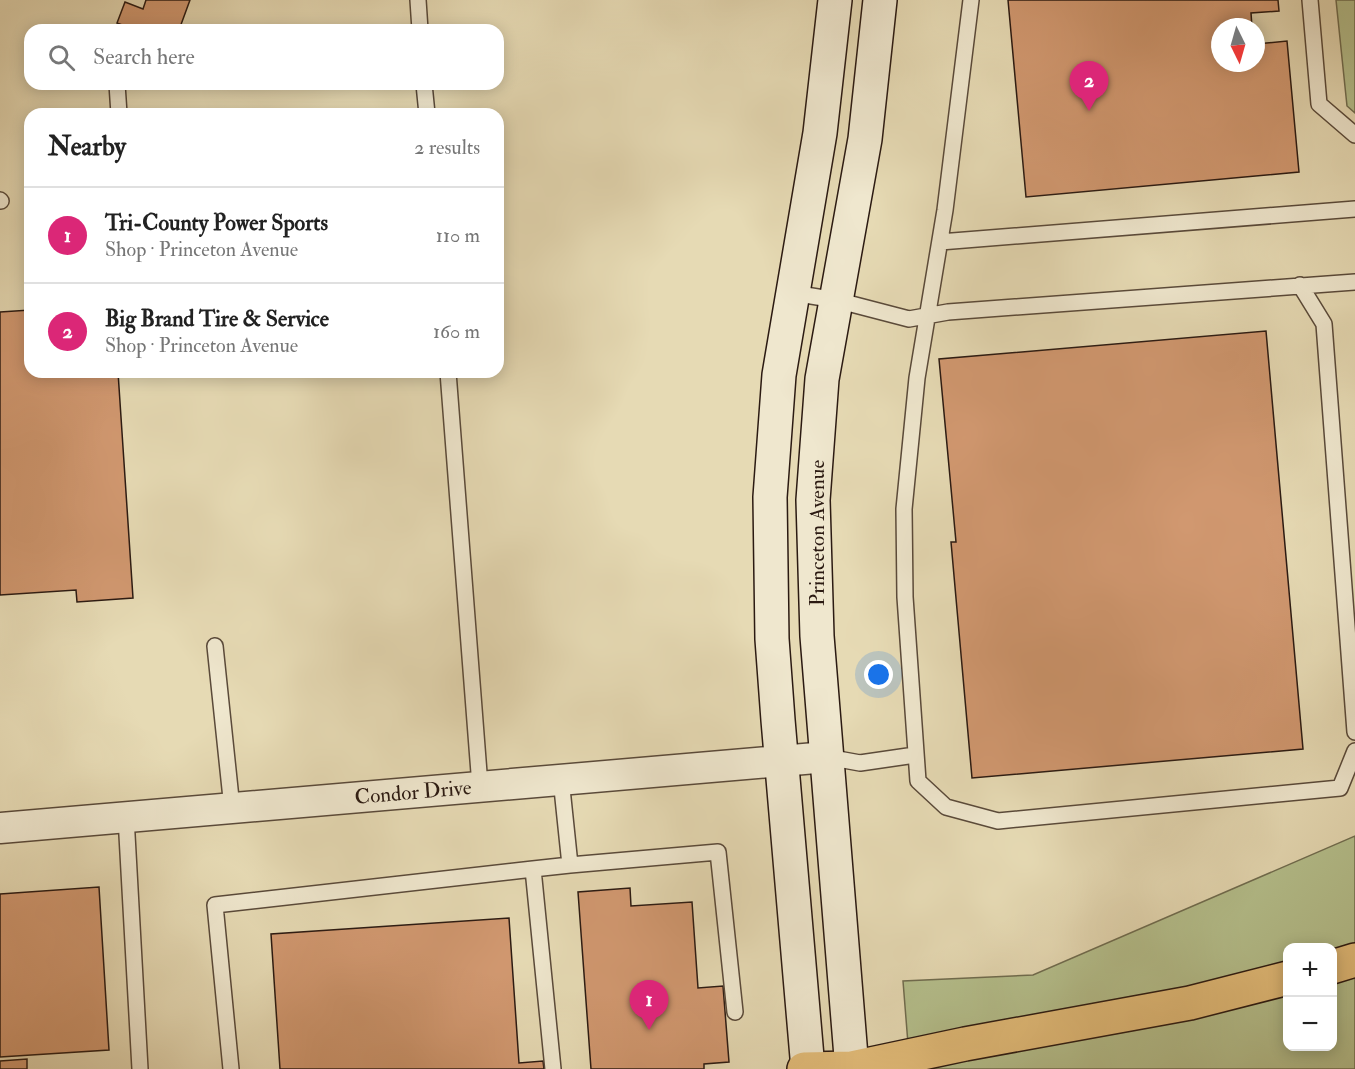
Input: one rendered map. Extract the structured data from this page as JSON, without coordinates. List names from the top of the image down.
{
  "streets": {
    "street": ["Princeton Avenue", "Condor Drive"]
  },
  "crossings": [
    ["Princeton Avenue", "Condor Drive"]
  ],
  "north": "bottom",
  "page": {
    "search": "Search here",
    "pins": ["2", "1"],
    "heading": ["Nearby", "2 results"],
    "list": [
      {
        "mark": "1",
        "name": "Tri-County Power Sports",
        "note": "Shop · Princeton Avenue",
        "value": "110 m"
      },
      {
        "mark": "2",
        "name": "Big Brand Tire & Service",
        "note": "Shop · Princeton Avenue",
        "value": "160 m"
      }
    ],
    "map_buttons": ["+", "−"]
  }
}
